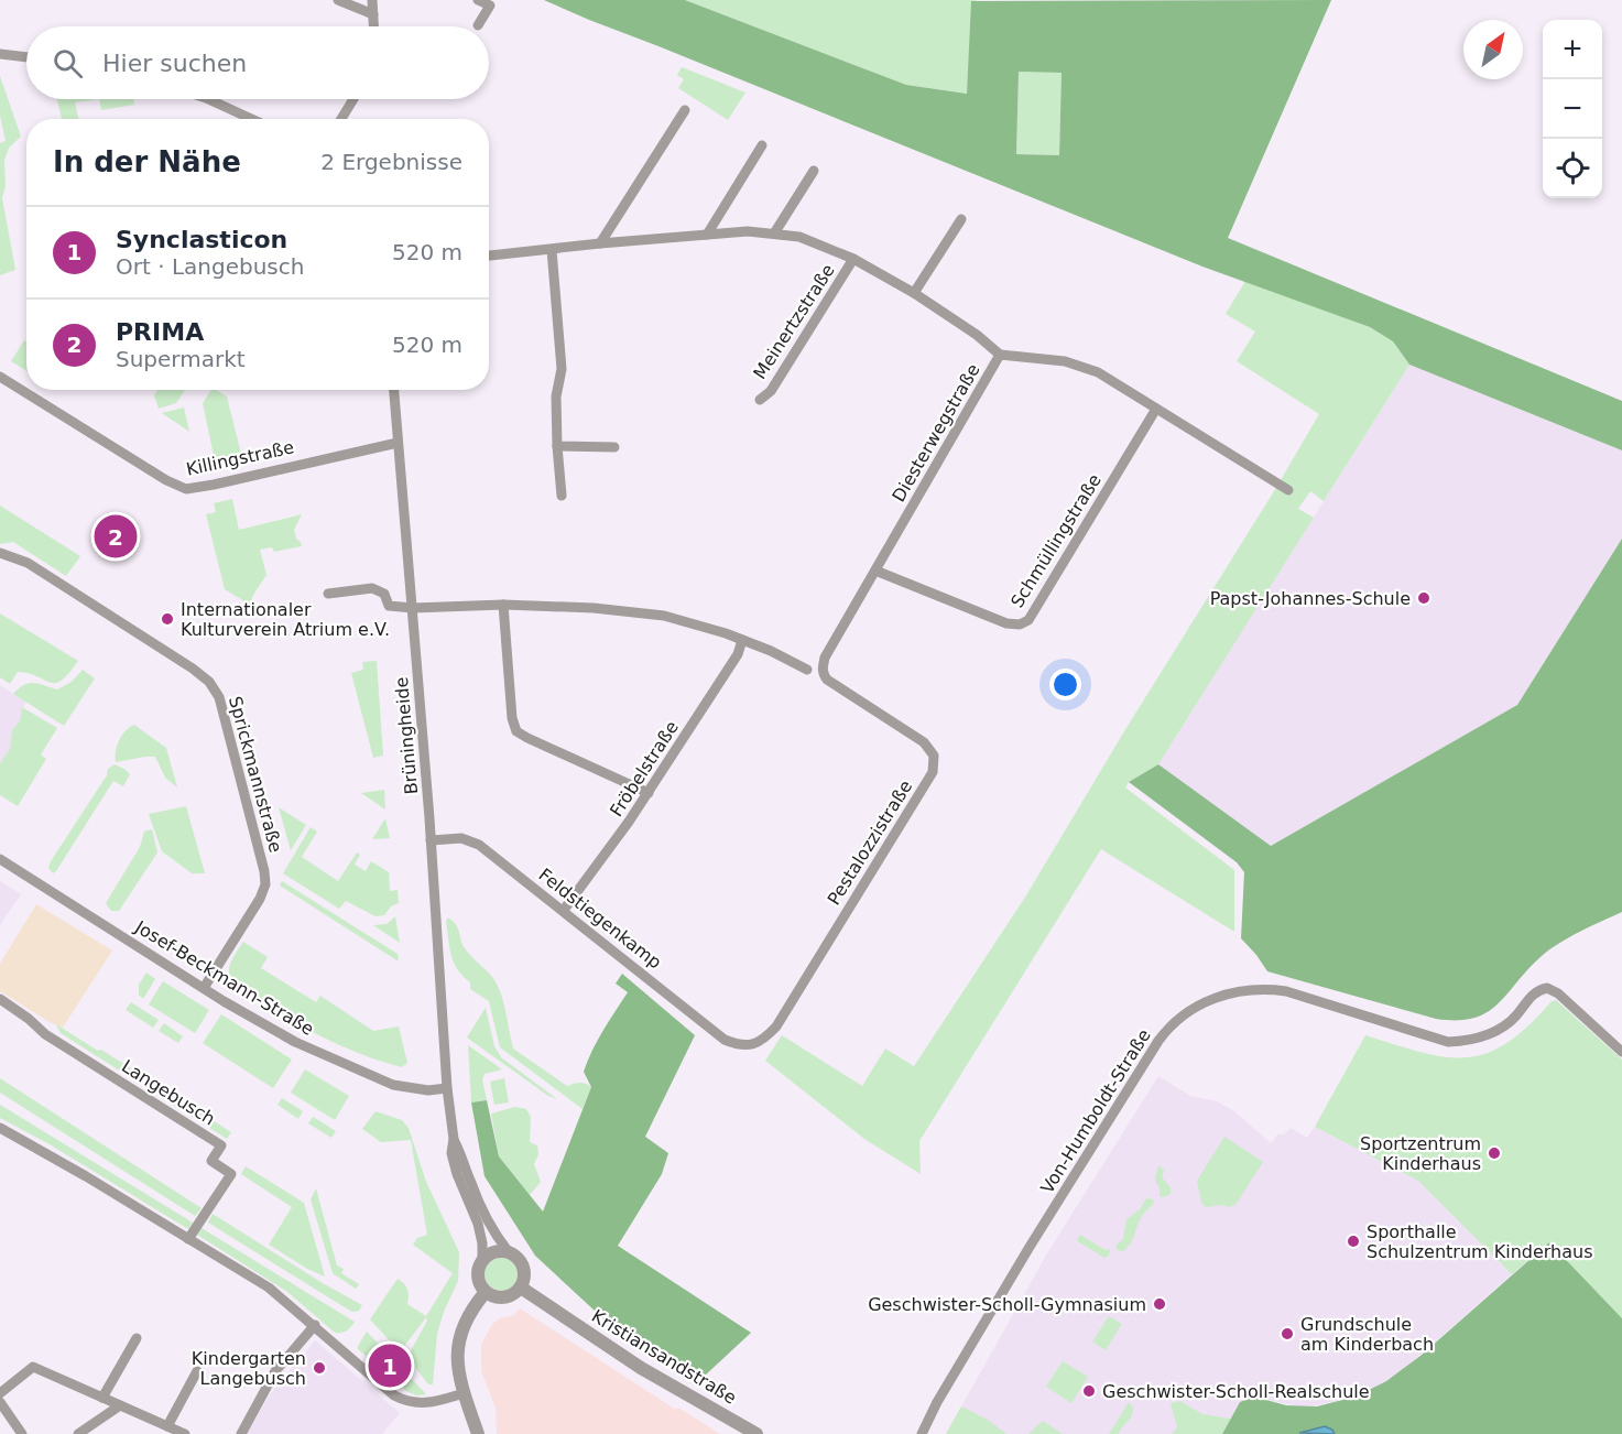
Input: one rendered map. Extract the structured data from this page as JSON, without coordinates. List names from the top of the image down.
{
  "streets": {
    "street": [
      "Meinertzstraße",
      "Diesterwegstraße",
      "Killingstraße",
      "Schmüllingstraße",
      "Brüningheide",
      "Fröbelstraße",
      "Sprickmannstraße",
      "Pestalozzistraße",
      "Feldstiegenkamp",
      "Josef-Beckmann-Straße",
      "Langebusch",
      "Von-Humboldt-Straße",
      "Kristiansandstraße"
    ]
  },
  "crossings": [
    ["Meinertzstraße", "Diesterwegstraße"],
    ["Diesterwegstraße", "Schmüllingstraße"],
    ["Diesterwegstraße", "Pestalozzistraße"],
    ["Killingstraße", "Brüningheide"],
    ["Brüningheide", "Feldstiegenkamp"],
    ["Brüningheide", "Josef-Beckmann-Straße"],
    ["Fröbelstraße", "Feldstiegenkamp"],
    ["Sprickmannstraße", "Josef-Beckmann-Straße"],
    ["Pestalozzistraße", "Feldstiegenkamp"]
  ],
  "places": [
    "Papst-Johannes-Schule",
    "Internationaler Kulturverein Atrium e.V.",
    "Sportzentrum Kinderhaus",
    "Sporthalle Schulzentrum Kinderhaus",
    "Geschwister-Scholl-Gymnasium",
    "Grundschule am Kinderbach",
    "Kindergarten Langebusch",
    "Geschwister-Scholl-Realschule"
  ],
  "north": "top right",
  "page": {
    "map_buttons": ["+", "−"],
    "search": "Hier suchen",
    "heading": ["In der Nähe", "2 Ergebnisse"],
    "list": [
      {
        "mark": "1",
        "name": "Synclasticon",
        "note": "Ort · Langebusch",
        "value": "520 m"
      },
      {
        "mark": "2",
        "name": "PRIMA",
        "note": "Supermarkt",
        "value": "520 m"
      }
    ],
    "pins": ["2", "1"]
  }
}
